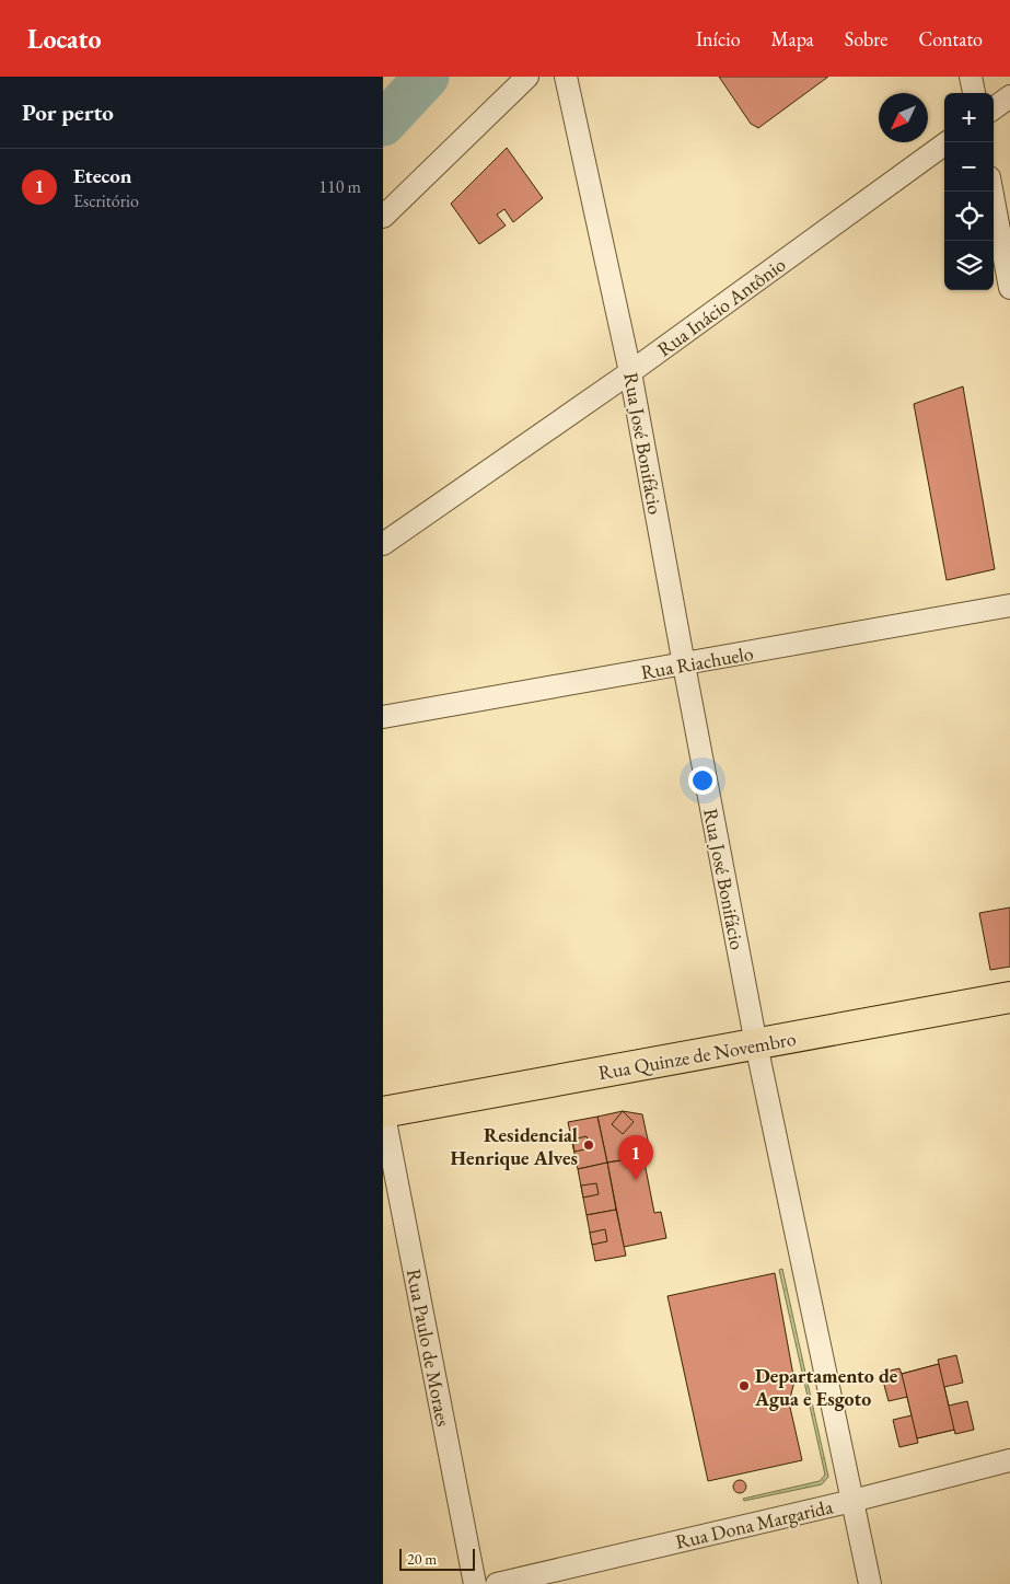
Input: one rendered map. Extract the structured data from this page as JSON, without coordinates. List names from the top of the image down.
{
  "streets": {
    "main road": ["Rua Quinze de Novembro"],
    "street": [
      "Rua Inácio Antônio",
      "Rua José Bonifácio",
      "Rua Riachuelo",
      "Rua Paulo de Moraes",
      "Rua Dona Margarida"
    ]
  },
  "crossings": [
    ["Rua Inácio Antônio", "Rua José Bonifácio"],
    ["Rua José Bonifácio", "Rua Riachuelo"],
    ["Rua José Bonifácio", "Rua Quinze de Novembro"],
    ["Rua José Bonifácio", "Rua Dona Margarida"],
    ["Rua Quinze de Novembro", "Rua Paulo de Moraes"]
  ],
  "places": ["Residencial Henrique Alves", "Departamento de Agua e Esgoto"],
  "scale_bar": "20 m",
  "north": "bottom left",
  "page": {
    "header": "Locato",
    "nav": [
      "Início",
      "Mapa",
      "Sobre",
      "Contato"
    ],
    "heading": "Por perto",
    "map_buttons": ["+", "−"],
    "list": [
      {
        "mark": "1",
        "name": "Etecon",
        "note": "Escritório",
        "value": "110 m"
      }
    ],
    "pins": "1",
    "scale": "20 m"
  }
}
